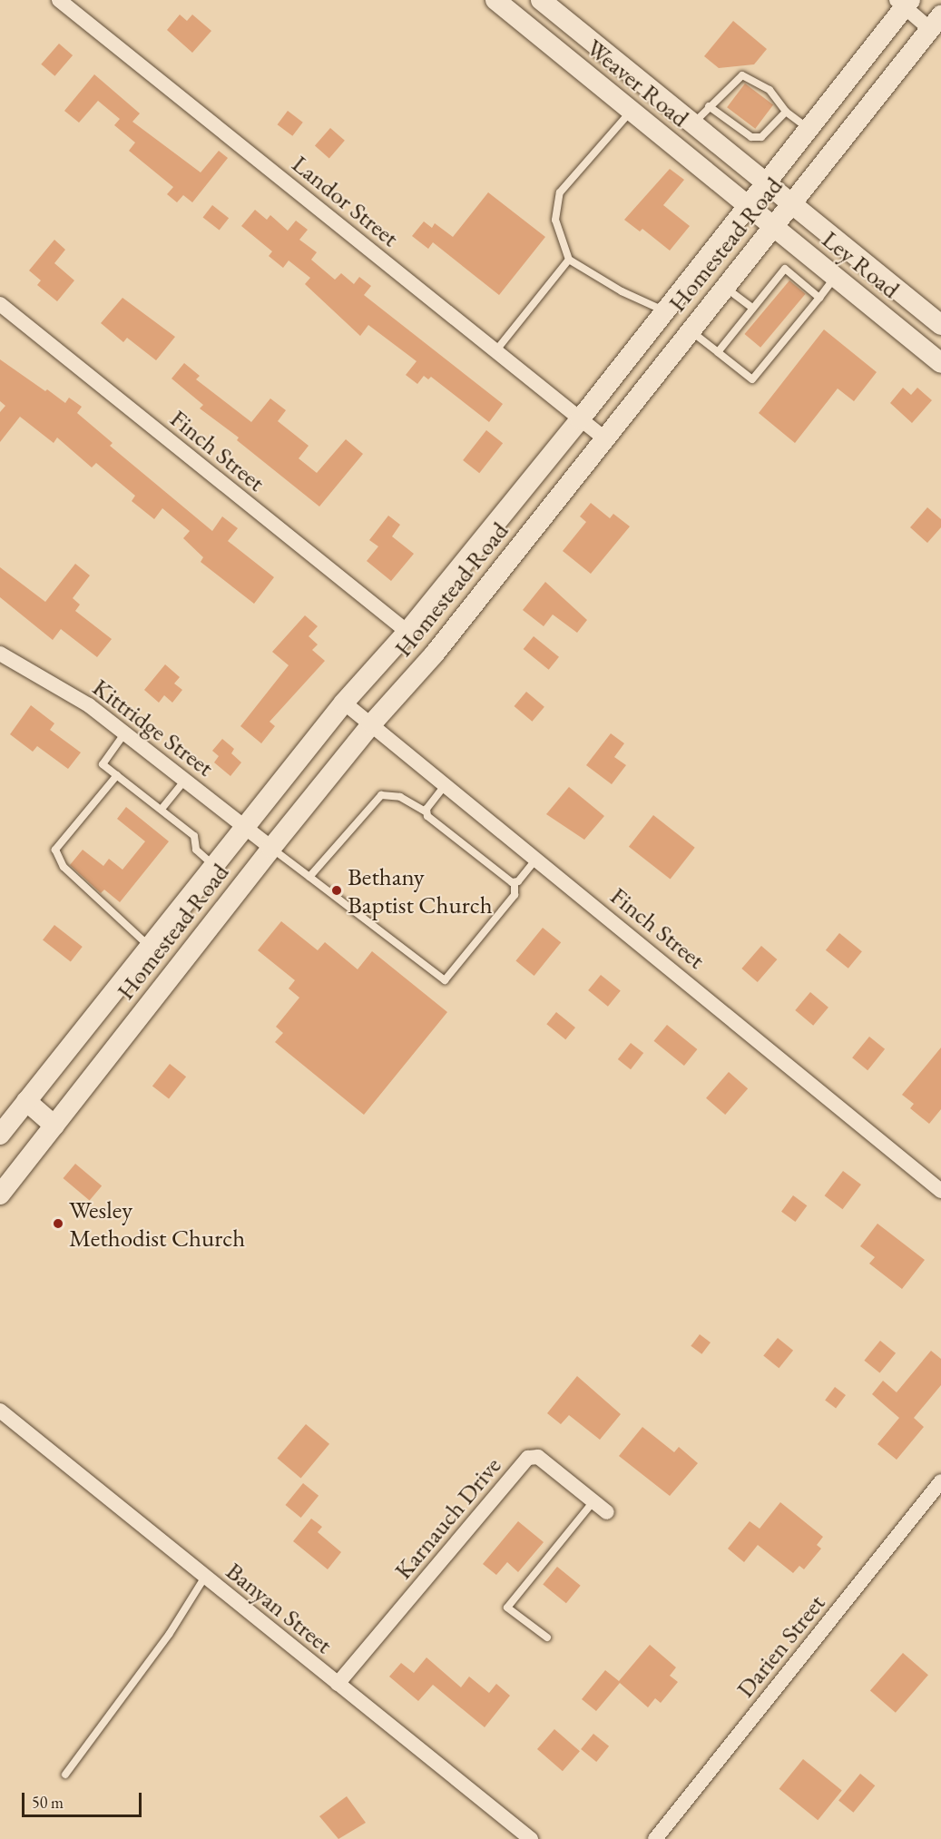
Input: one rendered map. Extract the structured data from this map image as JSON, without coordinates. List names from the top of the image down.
{
  "streets": {
    "main road": ["Weaver Road", "Homestead Road", "Ley Road"],
    "street": [
      "Landor Street",
      "Finch Street",
      "Kittridge Street",
      "Karnauch Drive",
      "Banyan Street",
      "Darien Street"
    ]
  },
  "crossings": [
    ["Weaver Road", "Homestead Road"],
    ["Weaver Road", "Ley Road"],
    ["Landor Street", "Homestead Road"],
    ["Homestead Road", "Ley Road"],
    ["Homestead Road", "Finch Street"],
    ["Homestead Road", "Kittridge Street"],
    ["Karnauch Drive", "Banyan Street"]
  ],
  "places": ["Bethany Baptist Church", "Wesley Methodist Church"],
  "scale_bar": "50 m"
}
